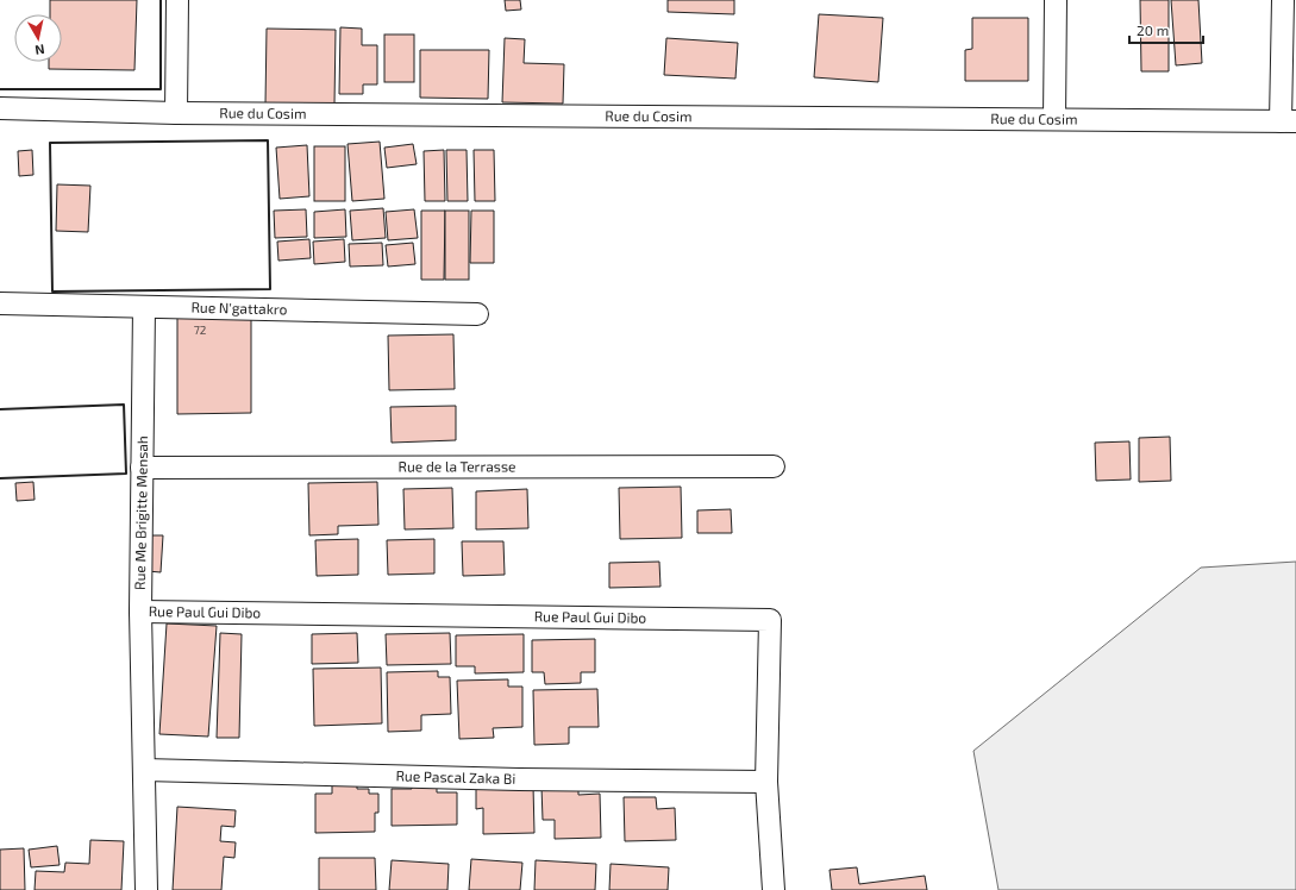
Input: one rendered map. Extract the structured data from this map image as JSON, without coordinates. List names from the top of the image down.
{
  "streets": {
    "street": [
      "Rue du Cosim",
      "Rue N'gattakro",
      "Rue de la Terrasse",
      "Rue Me Brigitte Mensah",
      "Rue Paul Gui Dibo",
      "Rue Pascal Zaka Bi"
    ]
  },
  "crossings": [
    ["Rue N'gattakro", "Rue Me Brigitte Mensah"],
    ["Rue de la Terrasse", "Rue Me Brigitte Mensah"],
    ["Rue Me Brigitte Mensah", "Rue Paul Gui Dibo"],
    ["Rue Me Brigitte Mensah", "Rue Pascal Zaka Bi"],
    ["Rue Paul Gui Dibo", "Rue Pascal Zaka Bi"]
  ],
  "house_numbers": ["72"],
  "scale_bar": "20 m",
  "north": "bottom"
}
